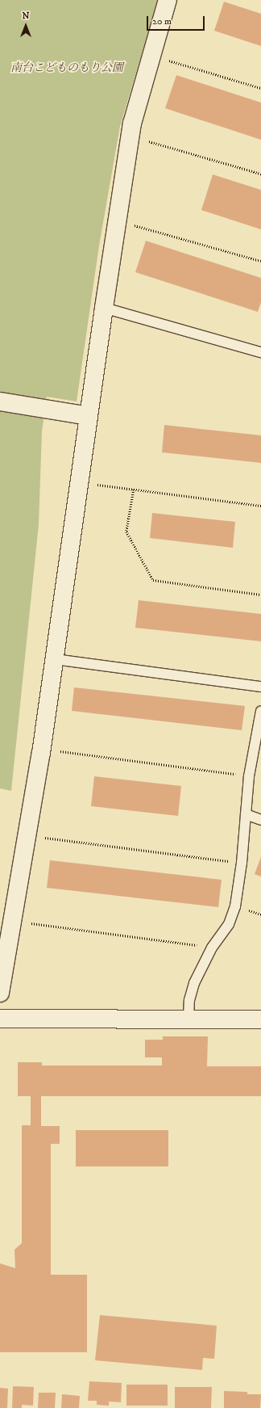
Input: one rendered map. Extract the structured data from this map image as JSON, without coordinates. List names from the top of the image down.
{
  "parks": ["南台こどものもり公園"],
  "scale_bar": "20 m",
  "north": "top"
}
